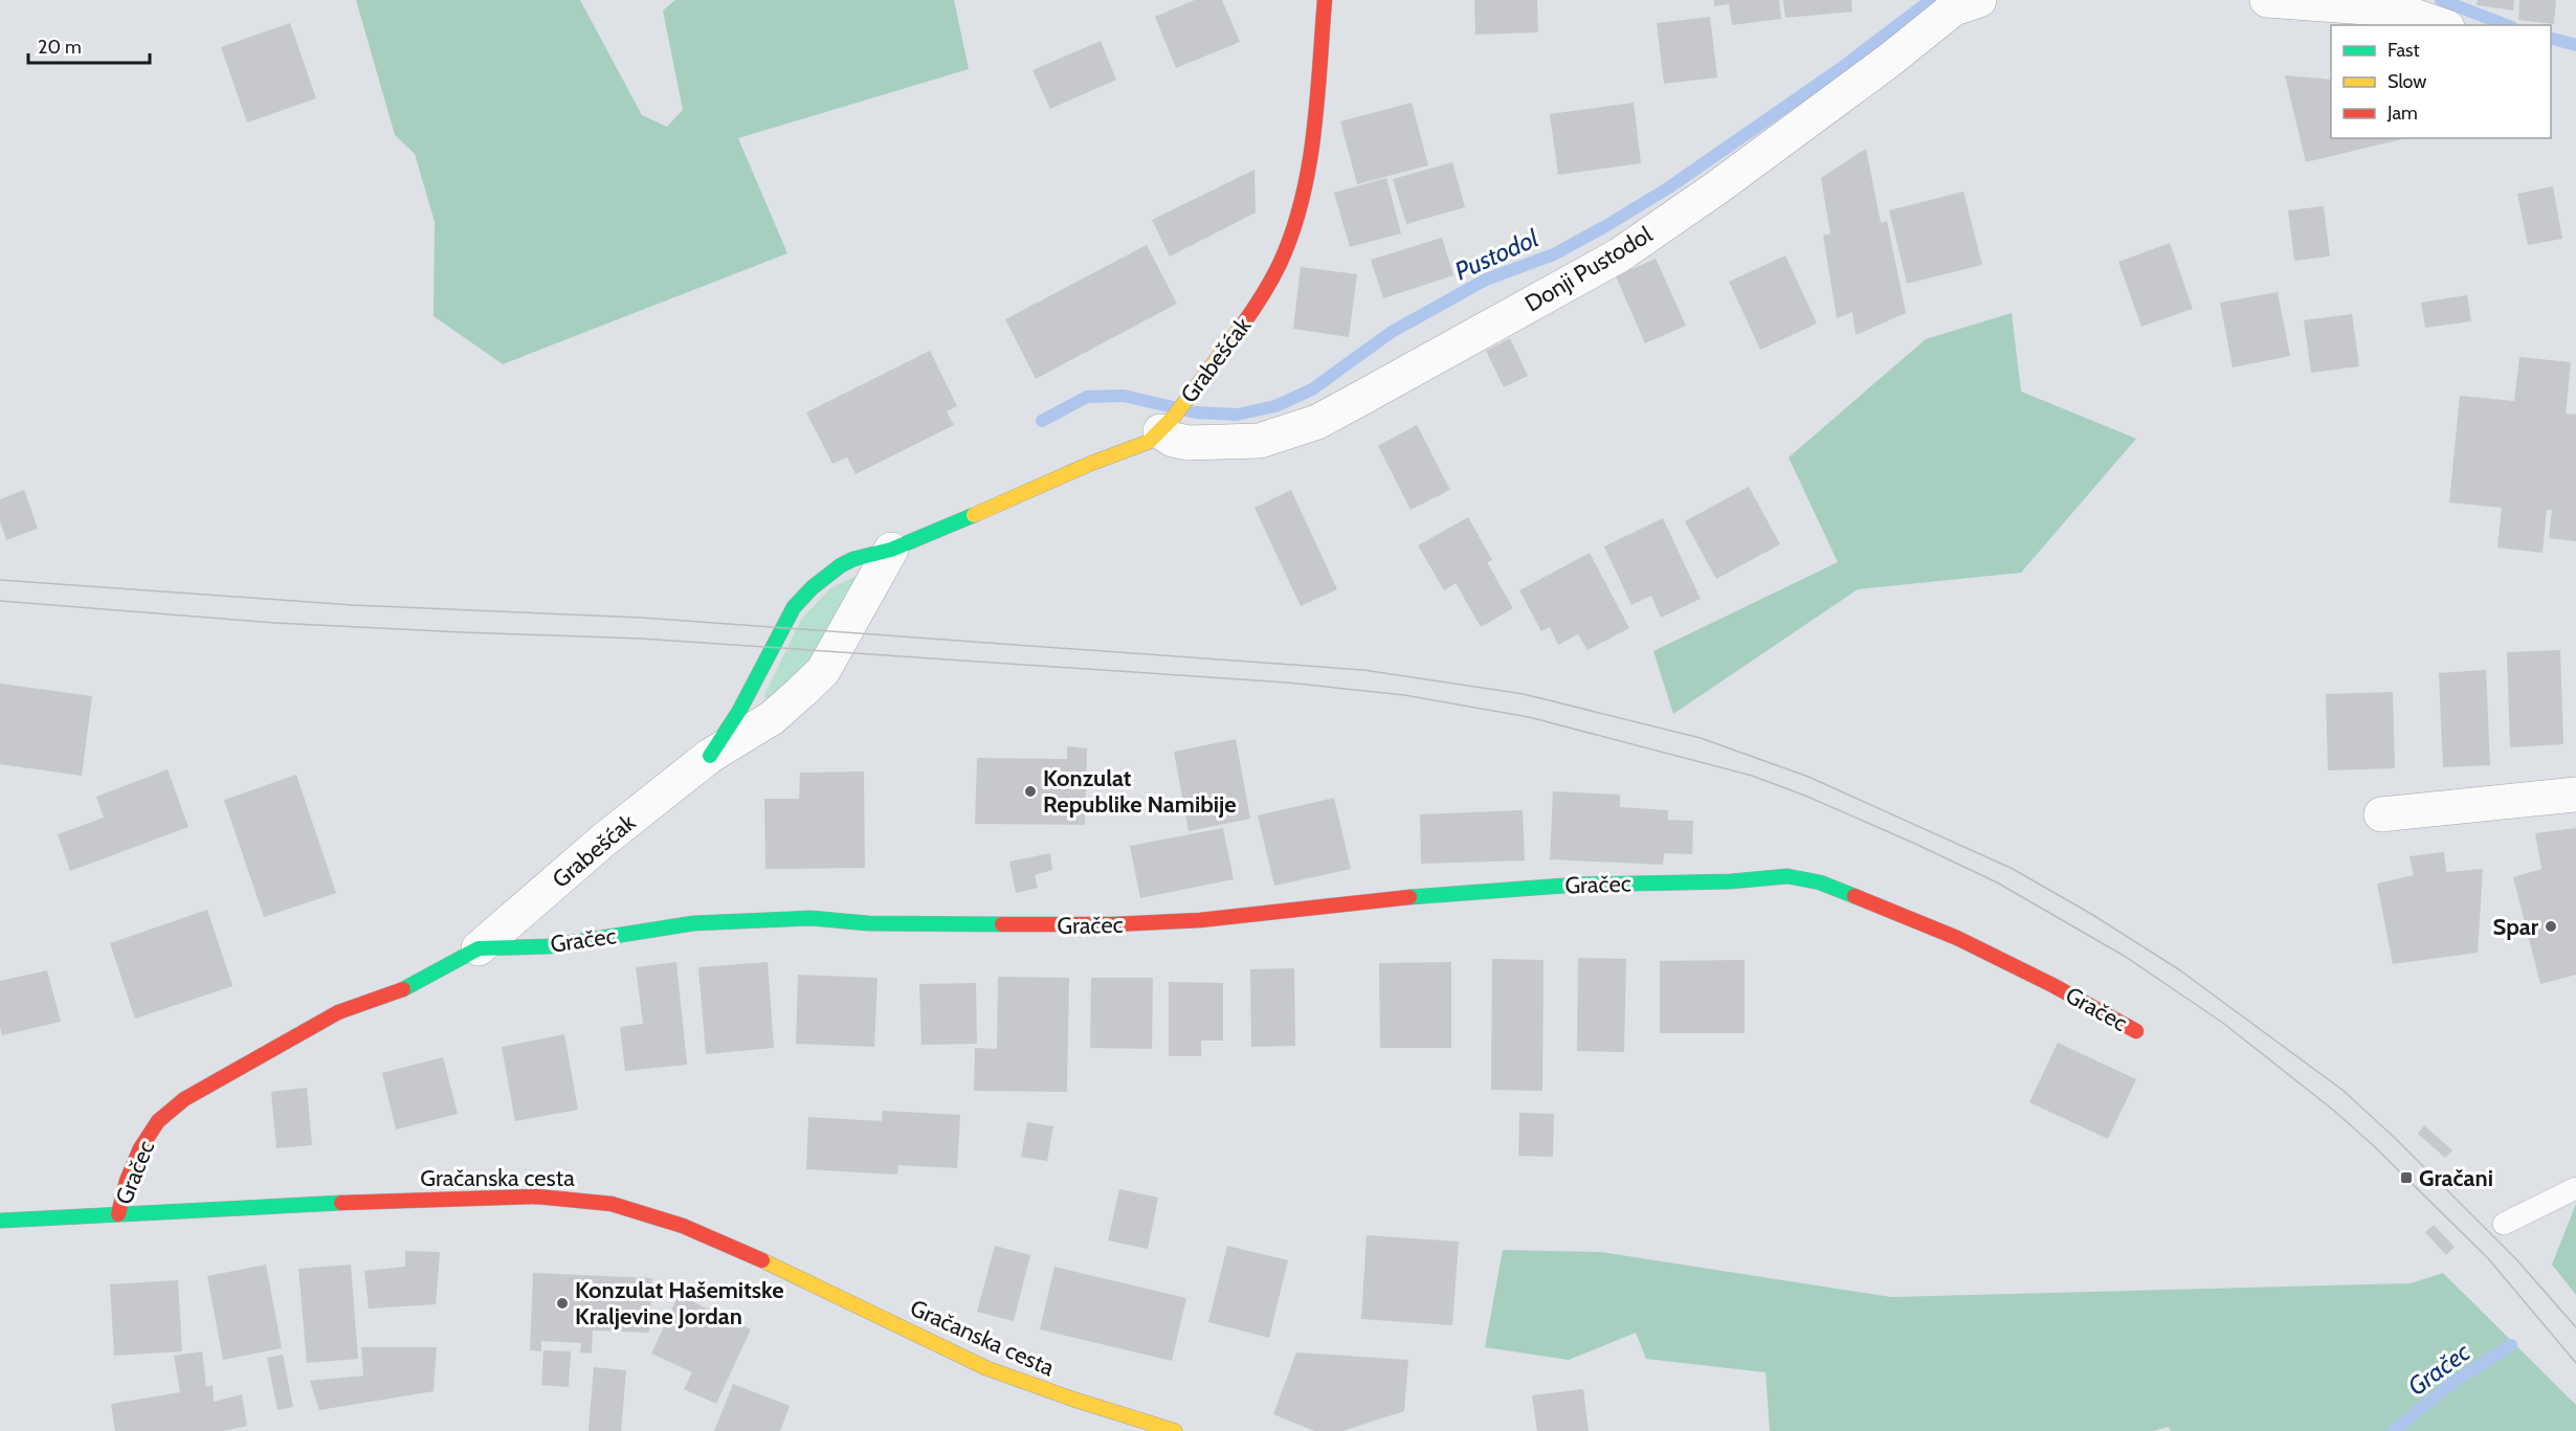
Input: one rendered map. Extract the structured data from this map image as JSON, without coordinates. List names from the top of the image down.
{
  "streets": {
    "street": [
      "Donji Pustodol",
      "Grabešćak",
      "Gračec",
      "Gračanska cesta"
    ]
  },
  "crossings": [
    ["Donji Pustodol", "Grabešćak"],
    ["Grabešćak", "Gračec"],
    ["Gračec", "Gračanska cesta"]
  ],
  "water": ["Pustodol", "Gračec"],
  "places": {
    "other": ["Konzulat Republike Namibije", "Spar", "Konzulat Hašemitske Kraljevine Jordan"],
    "transit": ["Gračani"]
  },
  "legend": ["Fast", "Slow", "Jam"],
  "scale_bar": "20 m"
}
